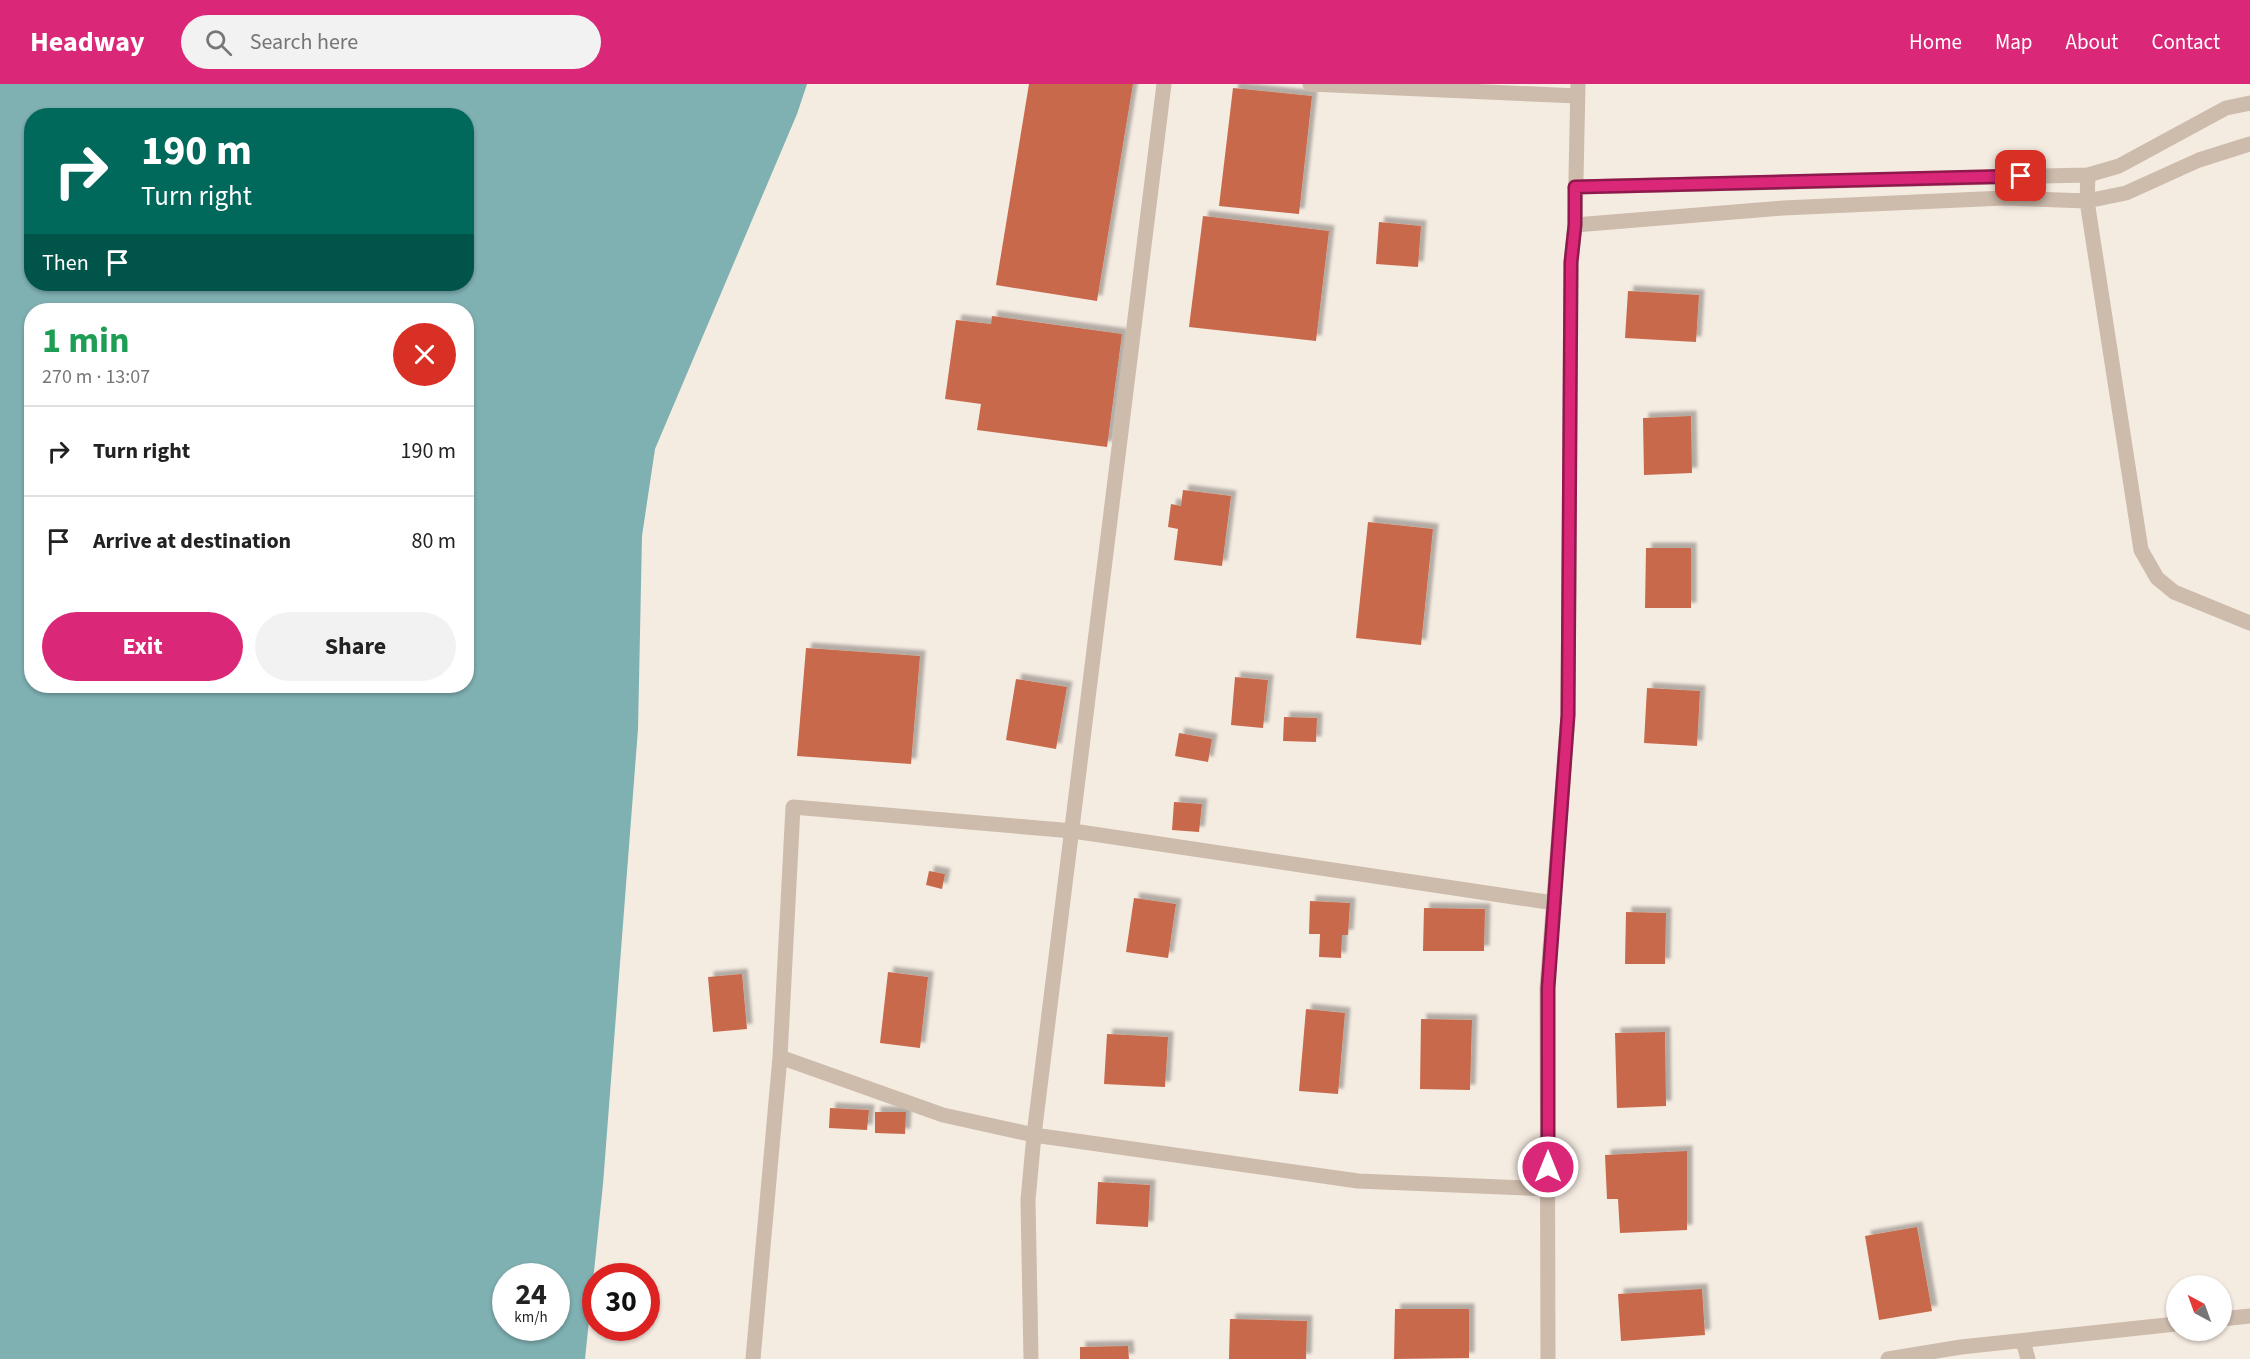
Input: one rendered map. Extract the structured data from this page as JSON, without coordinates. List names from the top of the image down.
{
  "north": "top left",
  "page": {
    "header": "Headway",
    "search": "Search here",
    "nav": [
      "Home",
      "Map",
      "About",
      "Contact"
    ],
    "turn": ["190 m", "Turn right"],
    "then": "Then",
    "heading": ["1 min", "270 m · 13:07"],
    "list": [
      {
        "name": "Turn right",
        "value": "190 m"
      },
      {
        "name": "Arrive at destination",
        "value": "80 m"
      }
    ],
    "buttons": ["Exit", "Share"],
    "speed": "24 km/h",
    "limit": "30"
  }
}
